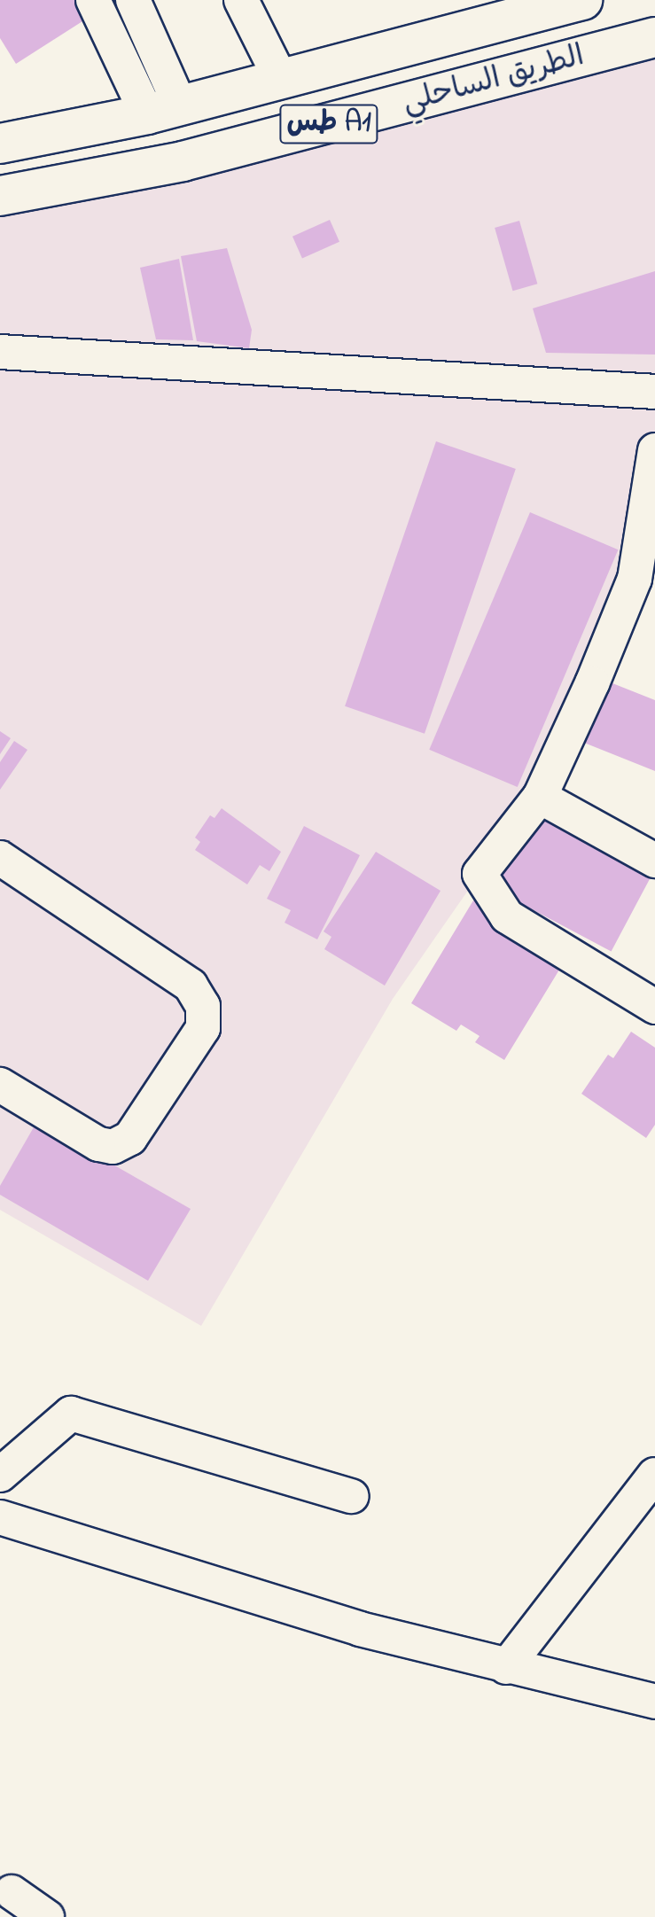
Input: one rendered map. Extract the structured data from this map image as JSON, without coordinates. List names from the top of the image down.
{
  "streets": {
    "highway": ["الطريق الساحلي", "طس A1"]
  }
}
